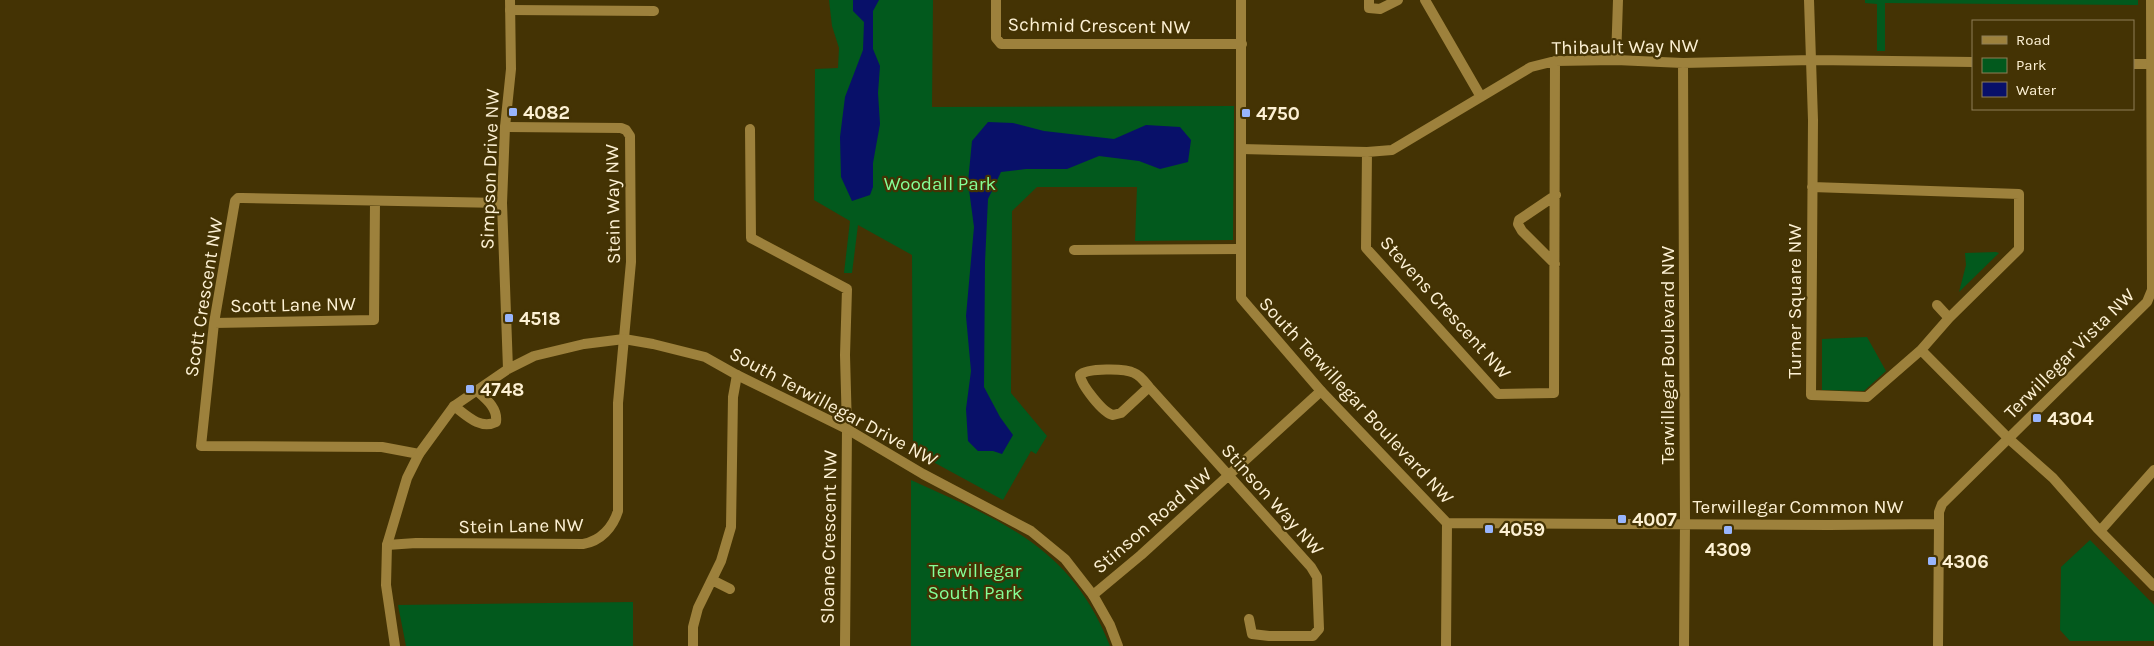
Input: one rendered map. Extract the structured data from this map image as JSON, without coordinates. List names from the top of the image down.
{
  "streets": {
    "street": [
      "Schmid Crescent NW",
      "Thibault Way NW",
      "Simpson Drive NW",
      "Stein Way NW",
      "Scott Crescent NW",
      "Turner Square NW",
      "Scott Lane NW",
      "Stevens Crescent NW",
      "Terwillegar Vista NW",
      "Terwillegar Boulevard NW",
      "South Terwillegar Boulevard NW",
      "South Terwillegar Drive NW",
      "Stinson Way NW",
      "Terwillegar Common NW",
      "Stinson Road NW",
      "Stein Lane NW",
      "Sloane Crescent NW"
    ]
  },
  "crossings": [
    ["Schmid Crescent NW", "South Terwillegar Boulevard NW"],
    ["Thibault Way NW", "Turner Square NW"],
    ["Thibault Way NW", "Stevens Crescent NW"],
    ["Thibault Way NW", "Terwillegar Boulevard NW"],
    ["Thibault Way NW", "South Terwillegar Boulevard NW"],
    ["Simpson Drive NW", "Stein Way NW"],
    ["Simpson Drive NW", "Scott Crescent NW"],
    ["Simpson Drive NW", "South Terwillegar Drive NW"],
    ["Stein Way NW", "South Terwillegar Drive NW"],
    ["Stein Way NW", "Stein Lane NW"],
    ["Scott Crescent NW", "Scott Lane NW"],
    ["Scott Crescent NW", "South Terwillegar Drive NW"],
    ["Terwillegar Vista NW", "Terwillegar Common NW"],
    ["Terwillegar Boulevard NW", "Terwillegar Common NW"],
    ["South Terwillegar Boulevard NW", "Terwillegar Common NW"],
    ["South Terwillegar Boulevard NW", "Stinson Road NW"],
    ["South Terwillegar Drive NW", "Stinson Road NW"],
    ["South Terwillegar Drive NW", "Stein Lane NW"],
    ["South Terwillegar Drive NW", "Sloane Crescent NW"],
    ["Stinson Way NW", "Stinson Road NW"]
  ],
  "parks": ["Woodall Park", "Terwillegar South Park"],
  "places": {
    "transit": [
      "4082",
      "4750",
      "4518",
      "4748",
      "4304",
      "4007",
      "4059",
      "4309",
      "4306"
    ]
  },
  "legend": ["Road", "Park", "Water"]
}
